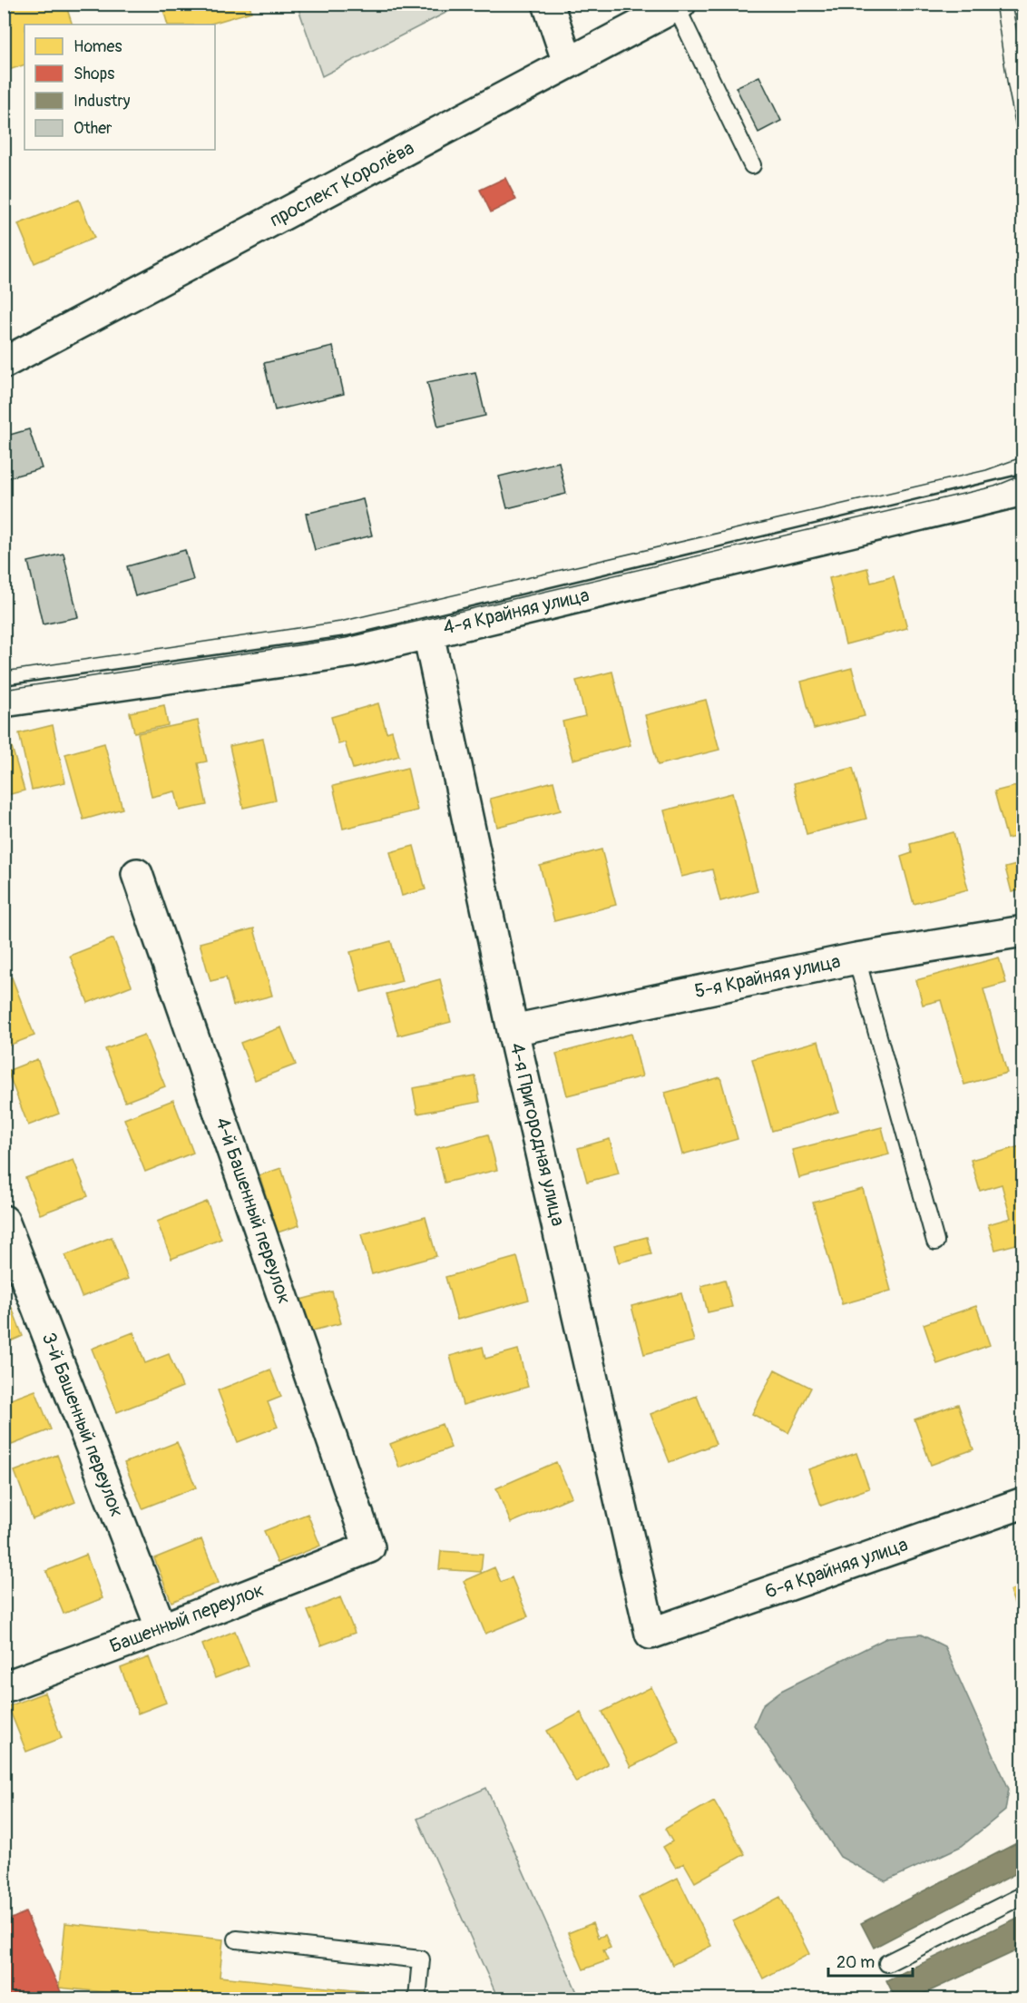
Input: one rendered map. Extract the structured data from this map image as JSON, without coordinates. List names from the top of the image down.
{
  "streets": {
    "street": [
      "проспект Королёва",
      "4-я Крайняя улица",
      "5-я Крайняя улица",
      "4-я Пригородная улица",
      "4-й Башенный переулок",
      "3-й Башенный переулок",
      "6-я Крайняя улица",
      "Башенный переулок"
    ]
  },
  "crossings": [
    ["4-я Крайняя улица", "4-я Пригородная улица"],
    ["5-я Крайняя улица", "4-я Пригородная улица"],
    ["4-я Пригородная улица", "6-я Крайняя улица"],
    ["4-й Башенный переулок", "Башенный переулок"],
    ["3-й Башенный переулок", "Башенный переулок"]
  ],
  "legend": [
    "Homes",
    "Shops",
    "Industry",
    "Other"
  ],
  "scale_bar": "20 m"
}
